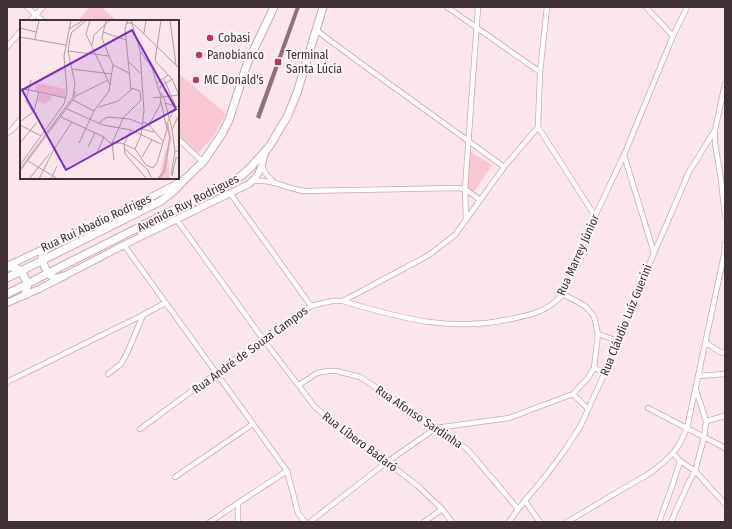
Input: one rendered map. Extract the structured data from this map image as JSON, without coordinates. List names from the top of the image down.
{
  "streets": {
    "main road": ["Avenida Ruy Rodrigues"],
    "street": [
      "Rua Rui Abadio Rodriges",
      "Rua Marrey Júnior",
      "Rua Cláudio Luíz Guerini",
      "Rua André de Souza Campos",
      "Rua Afonso Sardinha",
      "Rua Líbero Badaró"
    ]
  },
  "crossings": [
    ["Avenida Ruy Rodrigues", "Rua Rui Abadio Rodriges"],
    ["Rua Marrey Júnior", "Rua André de Souza Campos"],
    ["Rua Cláudio Luíz Guerini", "Rua Afonso Sardinha"],
    ["Rua André de Souza Campos", "Rua Líbero Badaró"],
    ["Rua Afonso Sardinha", "Rua Líbero Badaró"]
  ],
  "places": {
    "other": ["Cobasi", "Panobianco", "MC Donald's"],
    "transit": ["Terminal Santa Lúcia"]
  }
}
